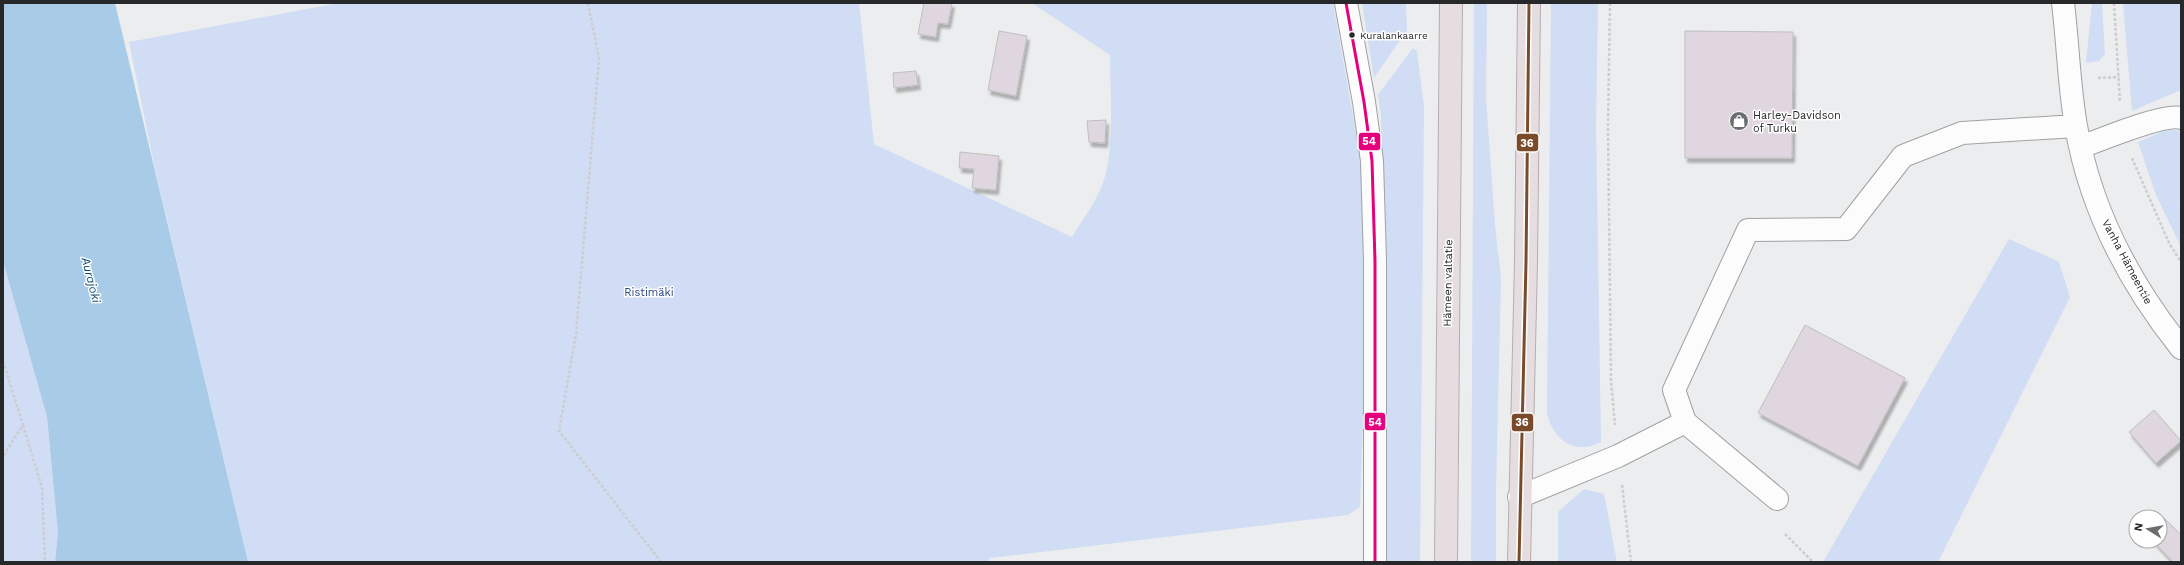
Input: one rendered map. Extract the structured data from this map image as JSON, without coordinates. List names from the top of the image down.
{
  "streets": {
    "highway": ["Hämeen valtatie"],
    "street": ["Vanha Hämeentie"]
  },
  "water": ["Aurajoki"],
  "parks": ["Ristimäki"],
  "places": {
    "other": ["Kuralankaarre"],
    "shop": ["Harley-Davidson of Turku"]
  },
  "lines": ["transit line 54", "transit line 36"],
  "north": "left"
}
